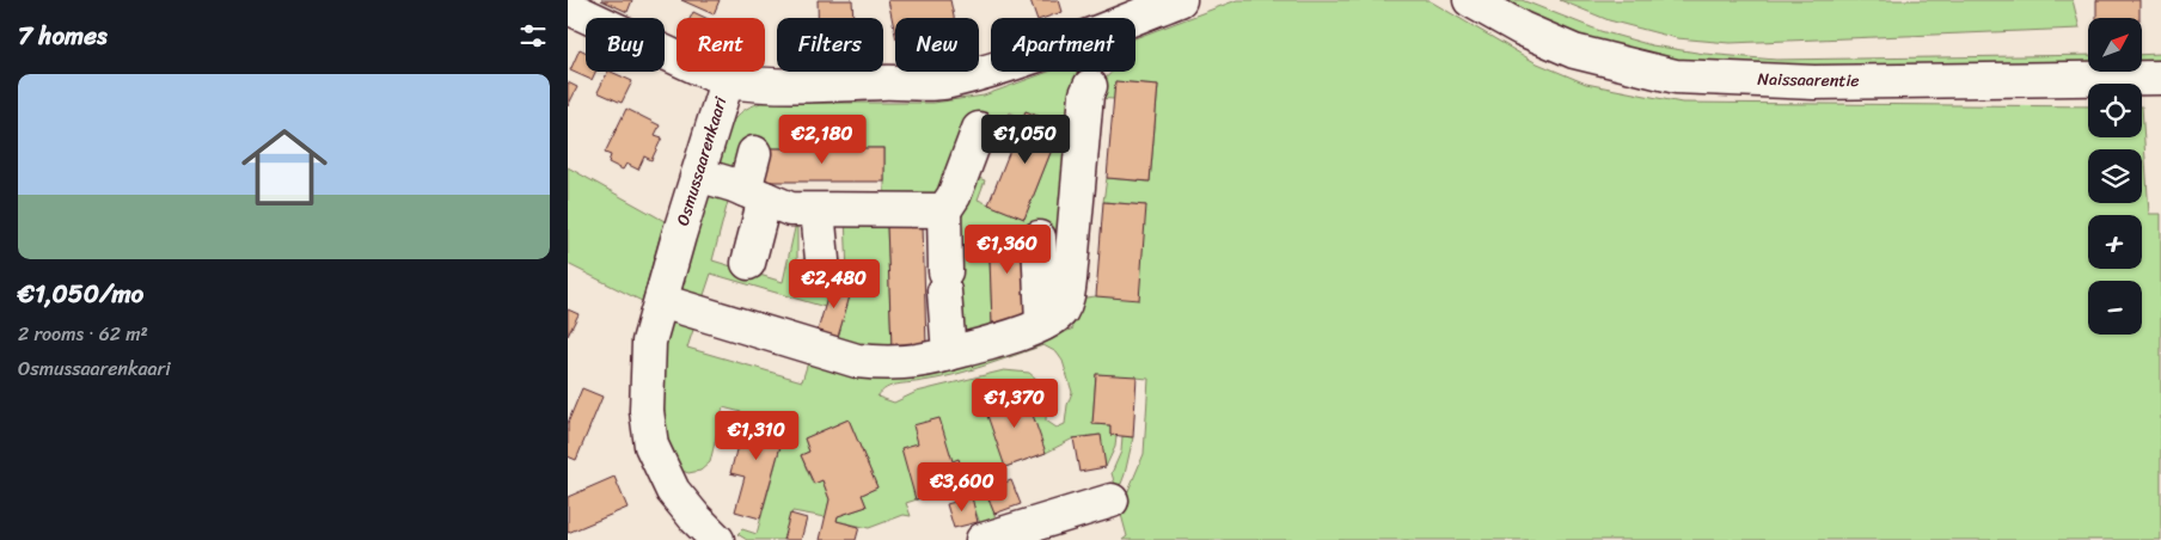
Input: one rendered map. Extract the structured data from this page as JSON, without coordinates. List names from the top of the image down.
{
  "streets": {
    "street": ["Naissaarentie", "Osmussaarenkaari"]
  },
  "north": "top right",
  "page": {
    "heading": "7 homes",
    "map_buttons": ["+", "−"],
    "chip": [
      "Buy",
      "Rent",
      "Filters",
      "New",
      "Apartment"
    ],
    "list": [
      {
        "name": "€1,050/mo",
        "note": "2 rooms · 62 m² · Osmussaarenkaari"
      }
    ],
    "price": [
      "€2,180",
      "€1,050",
      "€1,360",
      "€2,480",
      "€1,370",
      "€1,310",
      "€3,600"
    ]
  }
}
